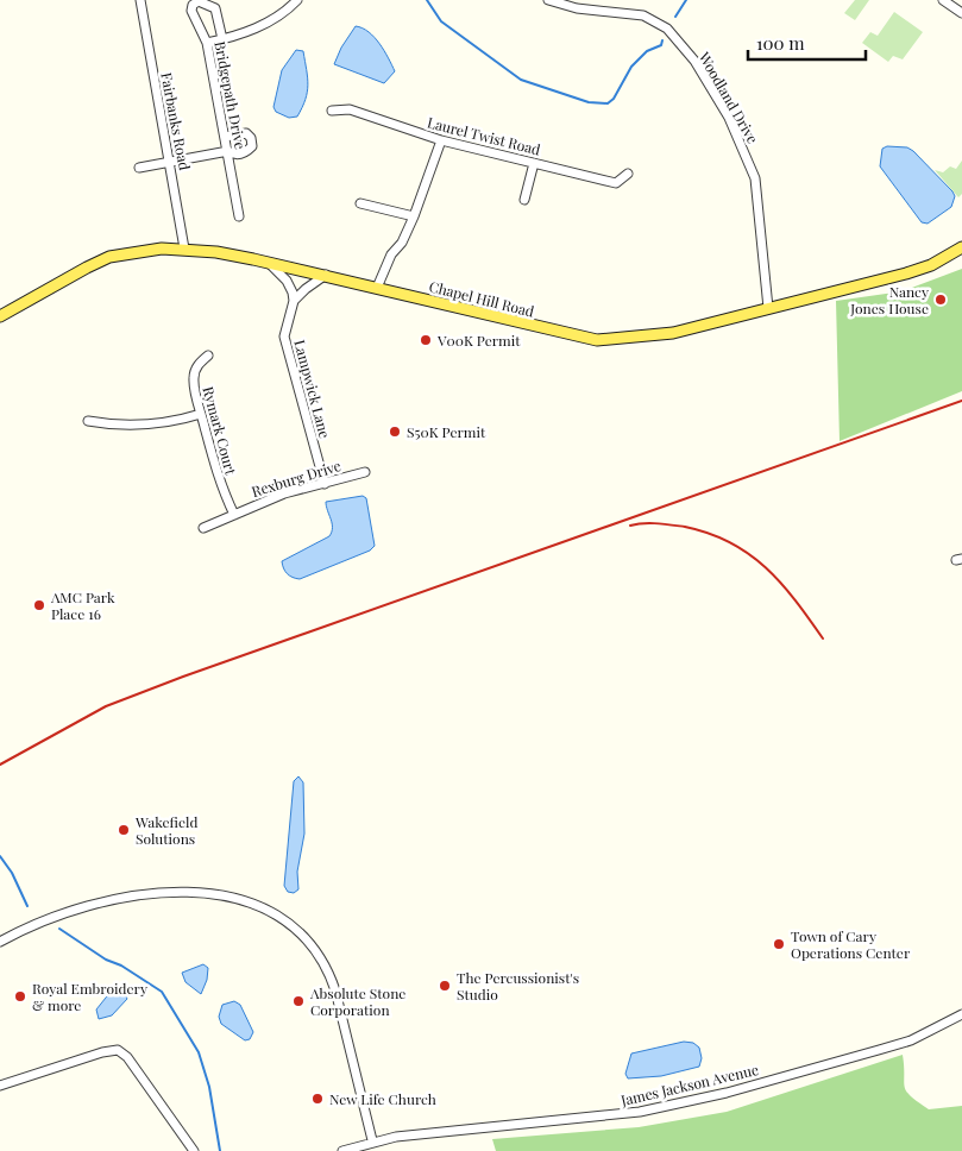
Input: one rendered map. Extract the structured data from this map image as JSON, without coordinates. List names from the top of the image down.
{
  "streets": {
    "main road": ["Chapel Hill Road"],
    "street": [
      "Bridgepath Drive",
      "Woodland Drive",
      "Fairbanks Road",
      "Laurel Twist Road",
      "Lampwick Lane",
      "Rymark Court",
      "Rexburg Drive",
      "James Jackson Avenue"
    ]
  },
  "crossings": [
    ["Woodland Drive", "Chapel Hill Road"],
    ["Fairbanks Road", "Chapel Hill Road"],
    ["Lampwick Lane", "Rexburg Drive"],
    ["Rymark Court", "Rexburg Drive"]
  ],
  "places": [
    "Nancy Jones House",
    "V00K Permit",
    "S50K Permit",
    "AMC Park Place 16",
    "Wakefield Solutions",
    "Town of Cary Operations Center",
    "The Percussionist's Studio",
    "Royal Embroidery & more",
    "Absolute Stone Corporation",
    "New Life Church"
  ],
  "scale_bar": "100 m"
}
